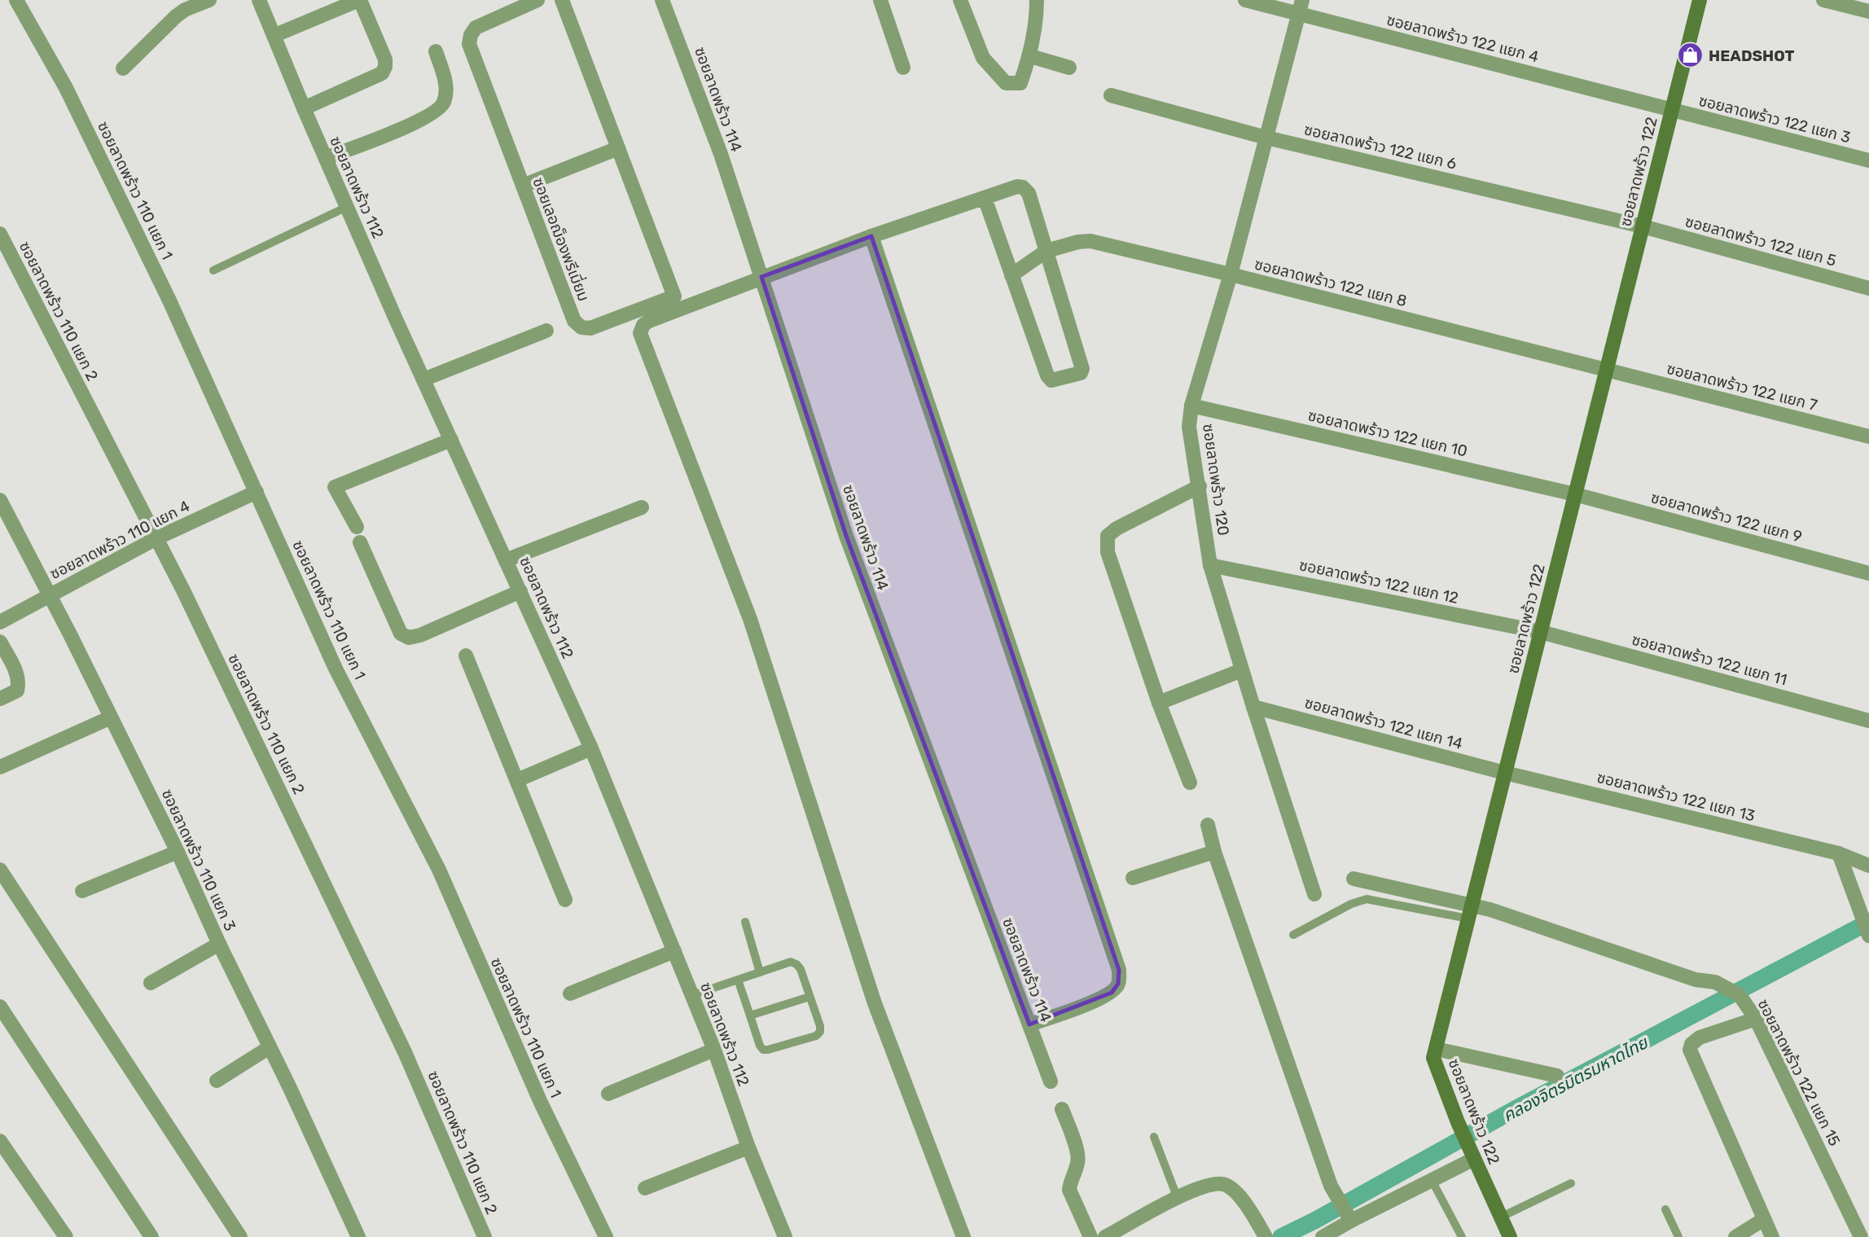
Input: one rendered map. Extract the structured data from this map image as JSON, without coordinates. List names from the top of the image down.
{
  "streets": {
    "street": [
      "ซอยลาดพร้าว 122 แยก 4",
      "ซอยลาดพร้าว 114",
      "ซอยลาดพร้าว 122 แยก 3",
      "ซอยลาดพร้าว 122 แยก 6",
      "ซอยลาดพร้าว 122",
      "ซอยลาดพร้าว 112",
      "ซอยลาดพร้าว 110 แยก 1",
      "ซอยเลอฌ็องพรีเมี่ยม",
      "ซอยลาดพร้าว 122 แยก 5",
      "ซอยลาดพร้าว 122 แยก 8",
      "ซอยลาดพร้าว 110 แยก 2",
      "ซอยลาดพร้าว 122 แยก 7",
      "ซอยลาดพร้าว 122 แยก 10",
      "ซอยลาดพร้าว 120",
      "ซอยลาดพร้าว 122 แยก 9",
      "ซอยลาดพร้าว 110 แยก 4",
      "ซอยลาดพร้าว 122 แยก 12",
      "ซอยลาดพร้าว 122 แยก 11",
      "ซอยลาดพร้าว 122 แยก 14",
      "ซอยลาดพร้าว 122 แยก 13",
      "ซอยลาดพร้าว 110 แยก 3",
      "ซอยลาดพร้าว 122 แยก 15"
    ]
  },
  "crossings": [
    ["ซอยลาดพร้าว 122 แยก 4", "ซอยลาดพร้าว 122 แยก 3"],
    ["ซอยลาดพร้าว 122 แยก 4", "ซอยลาดพร้าว 122"],
    ["ซอยลาดพร้าว 122 แยก 4", "ซอยลาดพร้าว 120"],
    ["ซอยลาดพร้าว 122 แยก 3", "ซอยลาดพร้าว 122"],
    ["ซอยลาดพร้าว 122 แยก 6", "ซอยลาดพร้าว 122"],
    ["ซอยลาดพร้าว 122 แยก 6", "ซอยลาดพร้าว 122 แยก 5"],
    ["ซอยลาดพร้าว 122 แยก 6", "ซอยลาดพร้าว 120"],
    ["ซอยลาดพร้าว 122", "ซอยลาดพร้าว 122 แยก 5"],
    ["ซอยลาดพร้าว 122", "ซอยลาดพร้าว 122 แยก 8"],
    ["ซอยลาดพร้าว 122", "ซอยลาดพร้าว 122 แยก 7"],
    ["ซอยลาดพร้าว 122", "ซอยลาดพร้าว 122 แยก 10"],
    ["ซอยลาดพร้าว 122", "ซอยลาดพร้าว 122 แยก 9"],
    ["ซอยลาดพร้าว 122", "ซอยลาดพร้าว 122 แยก 12"],
    ["ซอยลาดพร้าว 122", "ซอยลาดพร้าว 122 แยก 11"],
    ["ซอยลาดพร้าว 122", "ซอยลาดพร้าว 122 แยก 14"],
    ["ซอยลาดพร้าว 122", "ซอยลาดพร้าว 122 แยก 13"],
    ["ซอยลาดพร้าว 122", "ซอยลาดพร้าว 122 แยก 15"],
    ["ซอยลาดพร้าว 110 แยก 1", "ซอยลาดพร้าว 110 แยก 4"],
    ["ซอยลาดพร้าว 122 แยก 8", "ซอยลาดพร้าว 122 แยก 7"],
    ["ซอยลาดพร้าว 122 แยก 8", "ซอยลาดพร้าว 120"],
    ["ซอยลาดพร้าว 110 แยก 2", "ซอยลาดพร้าว 110 แยก 4"],
    ["ซอยลาดพร้าว 122 แยก 10", "ซอยลาดพร้าว 120"],
    ["ซอยลาดพร้าว 122 แยก 10", "ซอยลาดพร้าว 122 แยก 9"],
    ["ซอยลาดพร้าว 120", "ซอยลาดพร้าว 122 แยก 12"],
    ["ซอยลาดพร้าว 120", "ซอยลาดพร้าว 122 แยก 14"],
    ["ซอยลาดพร้าว 110 แยก 4", "ซอยลาดพร้าว 110 แยก 3"],
    ["ซอยลาดพร้าว 122 แยก 12", "ซอยลาดพร้าว 122 แยก 11"],
    ["ซอยลาดพร้าว 122 แยก 14", "ซอยลาดพร้าว 122 แยก 13"]
  ],
  "water": ["คลองจิตรมิตรมหาดไทย"],
  "places": {
    "shop": ["HEADSHOT"]
  }
}
